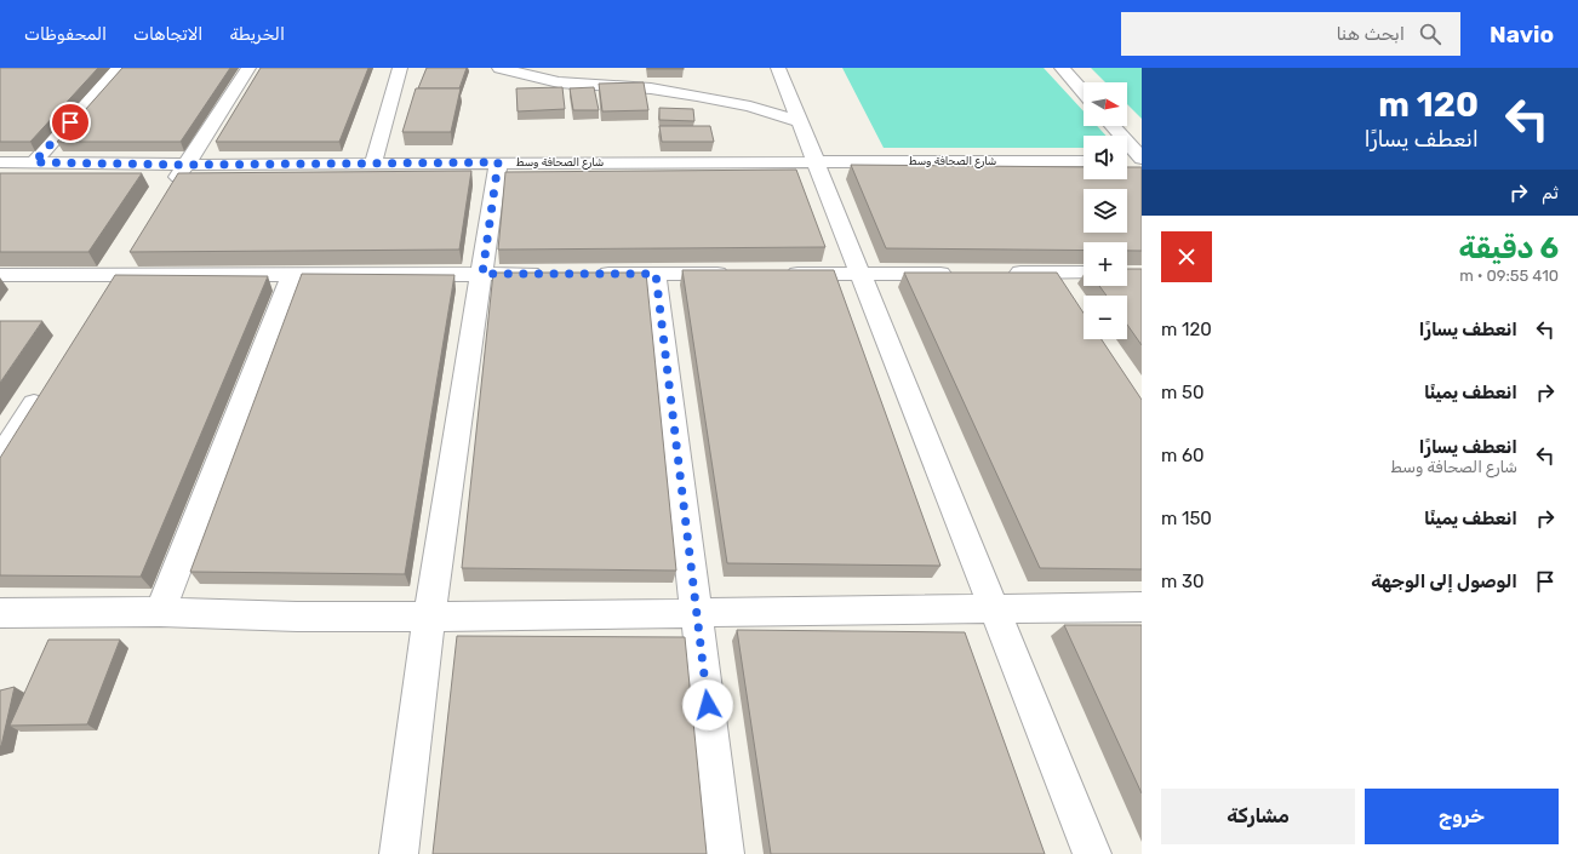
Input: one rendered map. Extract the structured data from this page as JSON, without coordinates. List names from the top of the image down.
{
  "streets": {
    "street": ["شارع الصحافة وسط"]
  },
  "north": "right",
  "page": {
    "header": "Navio",
    "search": "ابحث هنا",
    "nav": ["الخريطة", "الاتجاهات", "المحفوظات"],
    "turn": ["120 m", "انعطف يسارًا"],
    "map_buttons": ["+", "−"],
    "then": "ثم",
    "heading": ["6 دقيقة", "410 m · 09:55"],
    "list": [
      {
        "name": "انعطف يسارًا",
        "value": "120 m"
      },
      {
        "name": "انعطف يمينًا",
        "value": "50 m"
      },
      {
        "name": "انعطف يسارًا",
        "note": "شارع الصحافة وسط",
        "value": "60 m"
      },
      {
        "name": "انعطف يمينًا",
        "value": "150 m"
      },
      {
        "name": "الوصول إلى الوجهة",
        "value": "30 m"
      }
    ],
    "buttons": ["خروج", "مشاركة"]
  }
}
